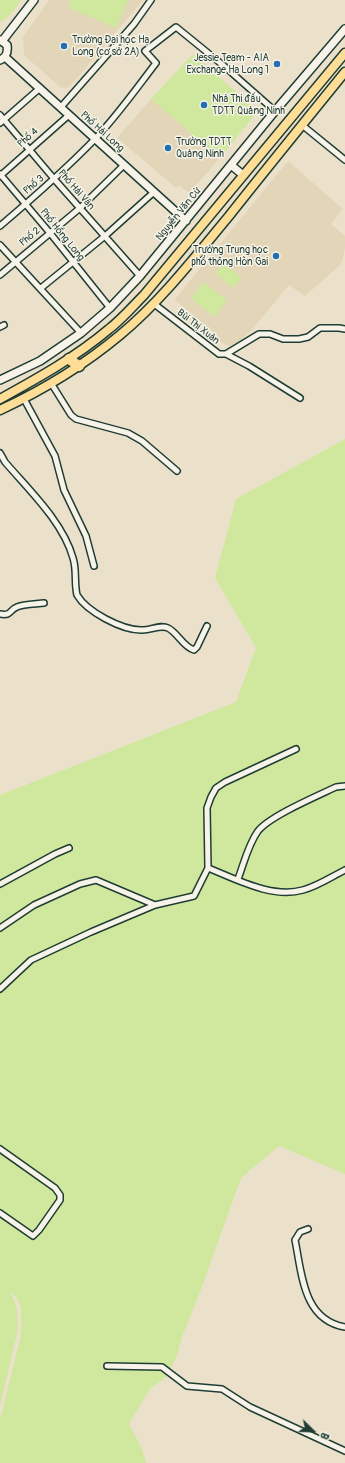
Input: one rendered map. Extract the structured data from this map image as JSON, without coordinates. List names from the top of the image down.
{
  "streets": {
    "street": [
      "Phố Hải Long",
      "Phố 4",
      "Phố 3",
      "Phố Hải Vân",
      "Nguyễn Văn Cừ",
      "Phố Hồng Long",
      "Phố 2",
      "Bùi Thị Xuân"
    ]
  },
  "crossings": [
    ["Phố Hải Long", "Phố 4"],
    ["Phố Hải Long", "Phố 3"],
    ["Phố Hải Long", "Nguyễn Văn Cừ"],
    ["Phố Hải Long", "Phố 2"],
    ["Phố 4", "Phố Hải Vân"],
    ["Phố 4", "Phố Hồng Long"],
    ["Phố 3", "Phố Hải Vân"],
    ["Phố 3", "Nguyễn Văn Cừ"],
    ["Phố 3", "Phố Hồng Long"],
    ["Phố Hải Vân", "Nguyễn Văn Cừ"],
    ["Phố Hải Vân", "Phố 2"],
    ["Nguyễn Văn Cừ", "Phố Hồng Long"],
    ["Phố Hồng Long", "Phố 2"]
  ],
  "places": [
    "Trường Đại học Hạ Long (cơ sở 2A)",
    "Jessie Team - AIA Exchange Ha Long 1",
    "Nhà Thi đấu TDTT Quảng Ninh",
    "Trường TDTT Quảng Ninh",
    "Trường Trung học phổ thông Hòn Gai"
  ],
  "north": "bottom right"
}
